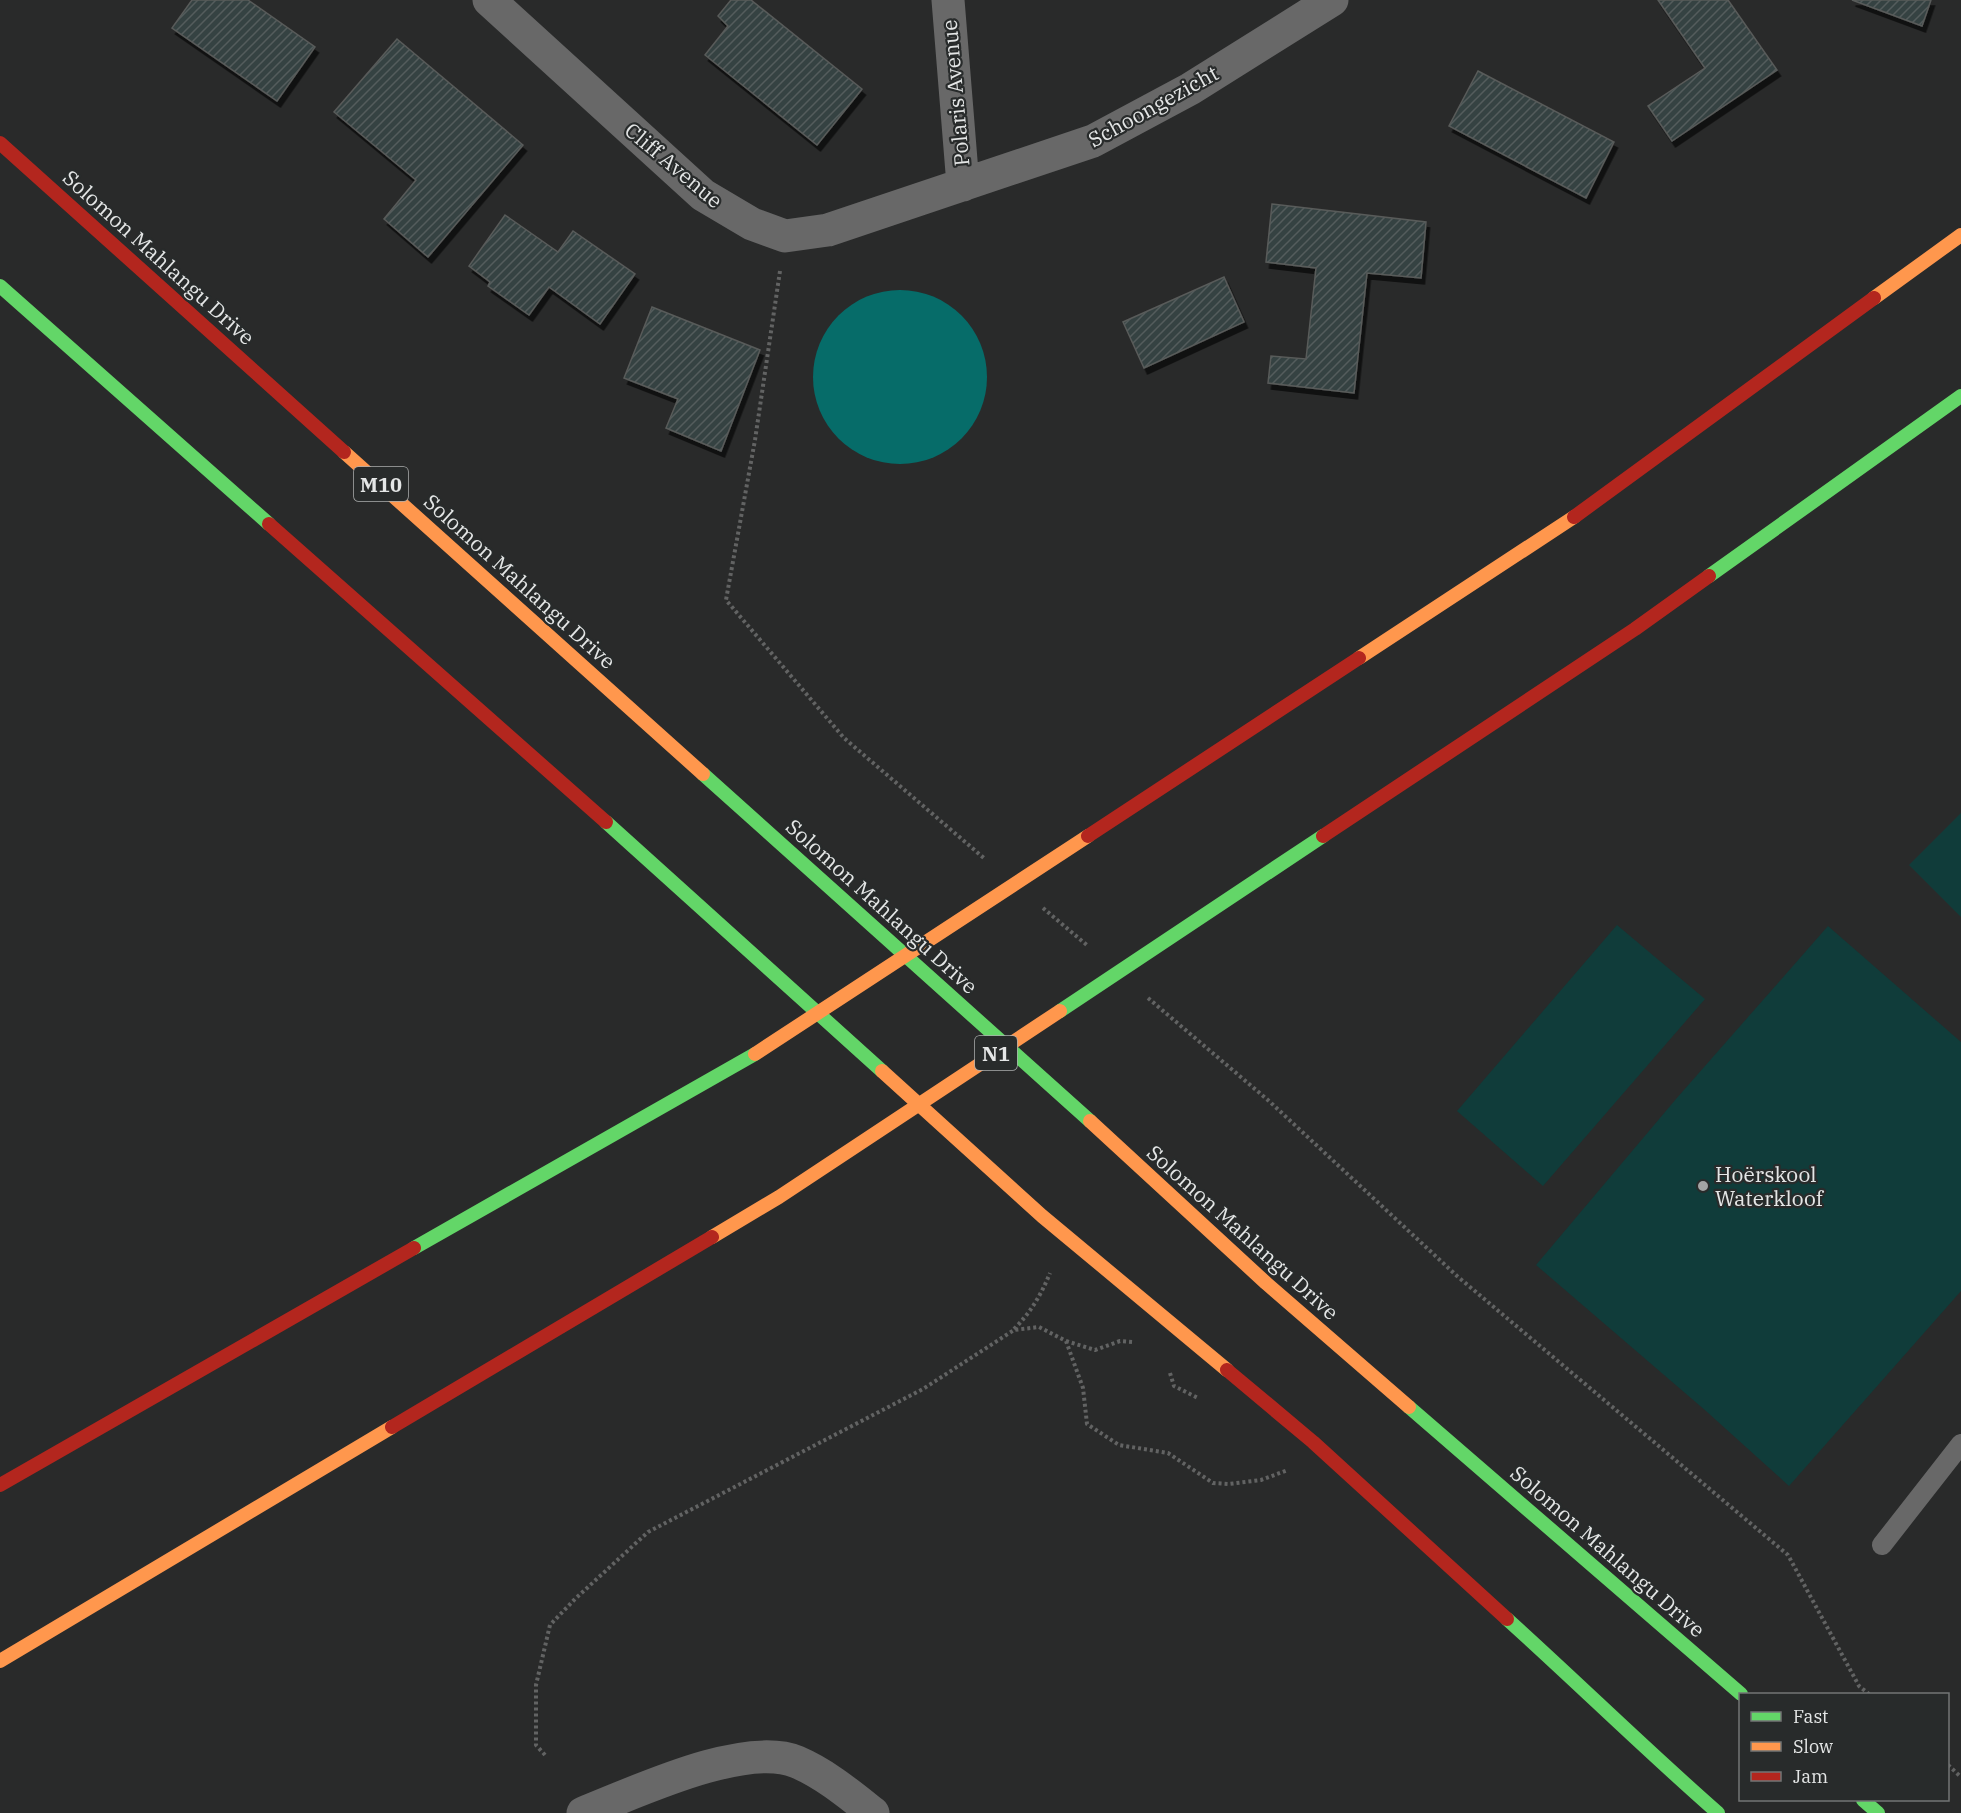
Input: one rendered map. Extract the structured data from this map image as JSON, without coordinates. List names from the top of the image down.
{
  "streets": {
    "main road": ["Solomon Mahlangu Drive", "M10", "N1"],
    "street": ["Polaris Avenue", "Schoongezicht", "Cliff Avenue"]
  },
  "crossings": [
    ["Polaris Avenue", "Schoongezicht"]
  ],
  "places": ["Hoërskool Waterkloof"],
  "legend": ["Fast", "Slow", "Jam"]
}
